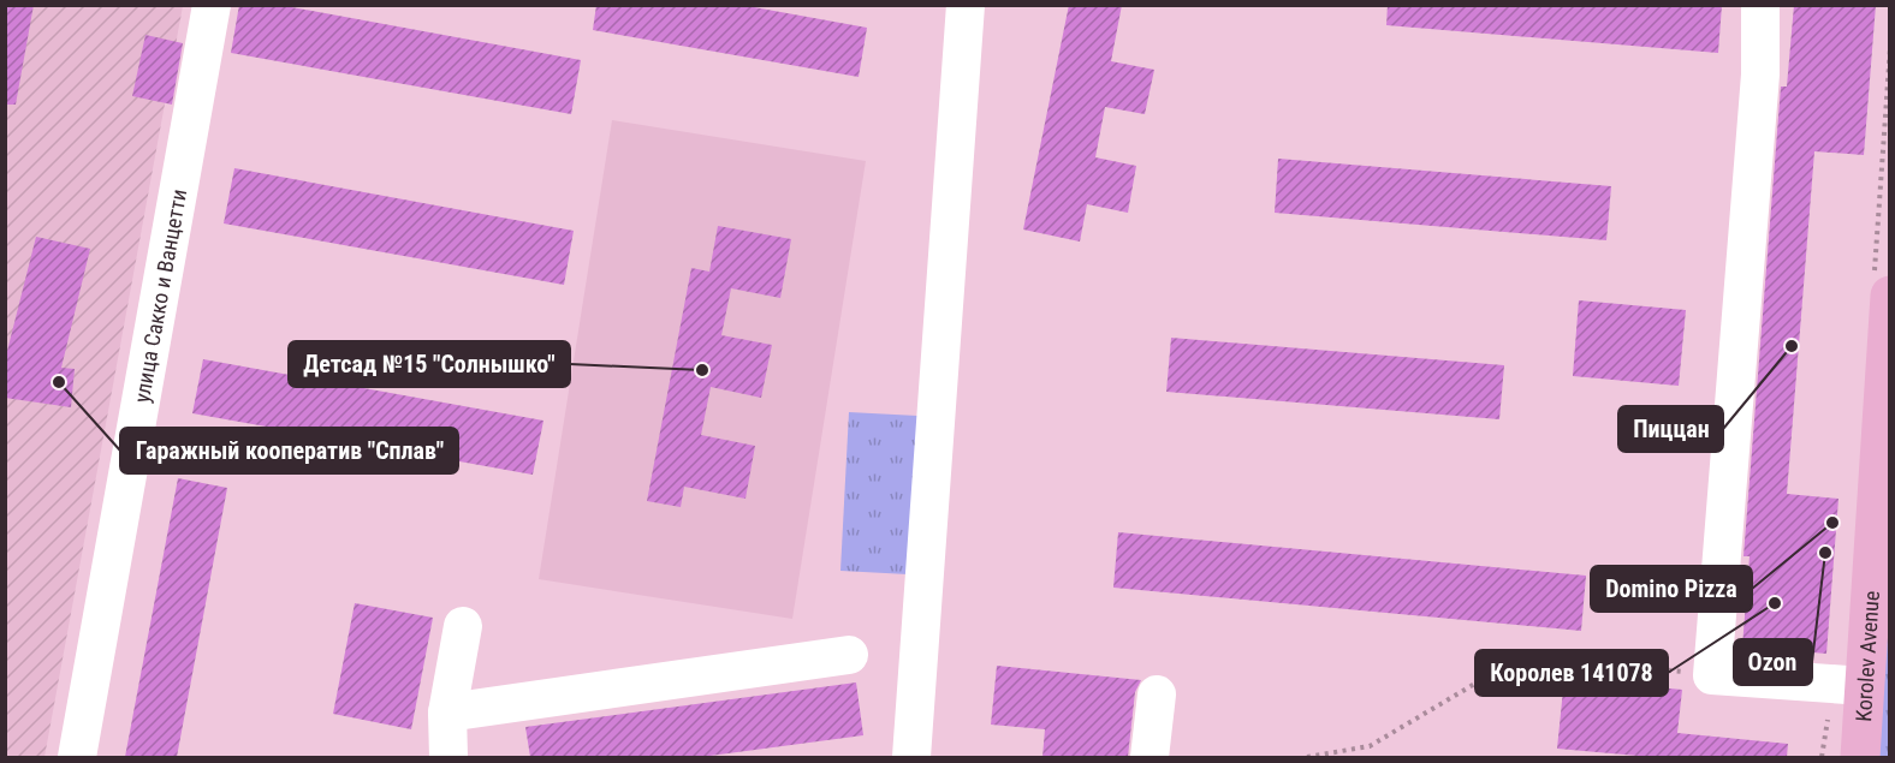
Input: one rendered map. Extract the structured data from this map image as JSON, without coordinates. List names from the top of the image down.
{
  "streets": {
    "main road": ["Korolev Avenue"],
    "street": ["улица Сакко и Ванцетти"]
  },
  "places": [
    "Пиццан",
    "Детсад №15 \"Солнышко\"",
    "Гаражный кооператив \"Сплав\"",
    "Domino Pizza",
    "Ozon",
    "Королев 141078"
  ]
}
